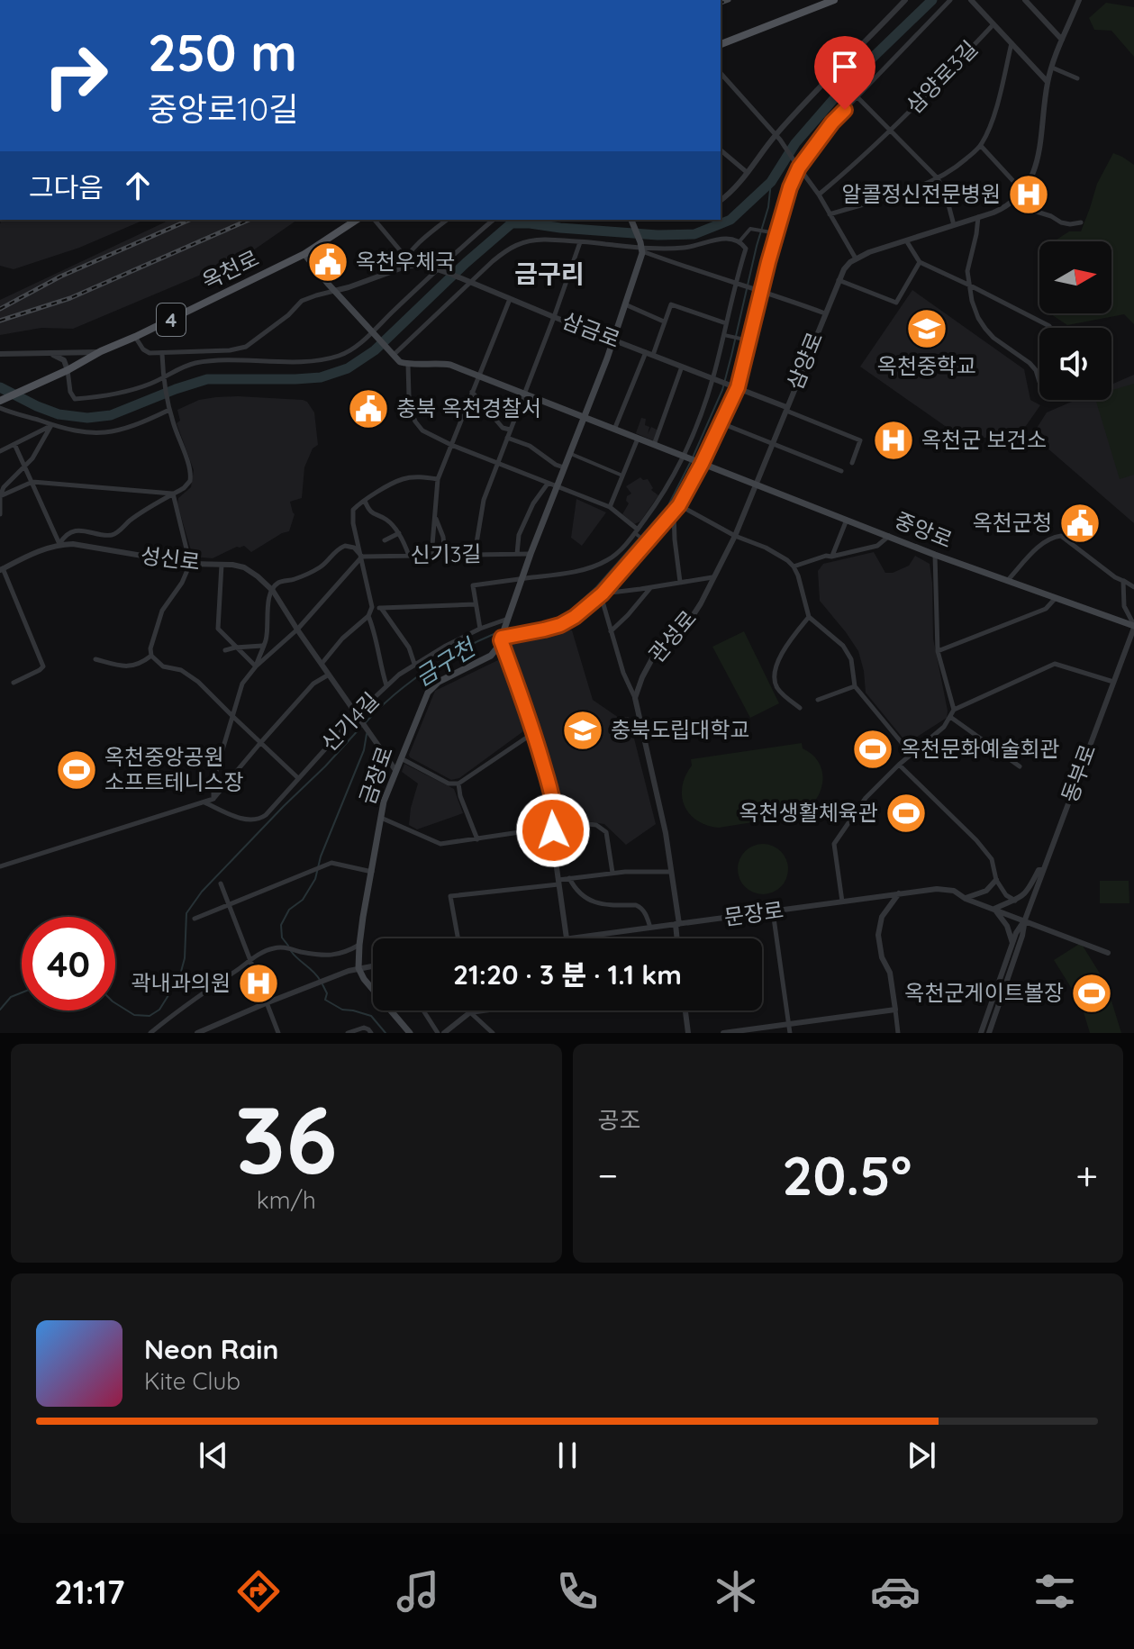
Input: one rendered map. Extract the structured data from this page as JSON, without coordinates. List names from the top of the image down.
{
  "streets": {
    "main road": [
      "옥천로",
      "4",
      "중앙로",
      "금장로"
    ],
    "street": [
      "삼양로3길",
      "삼금로",
      "삼양로",
      "신기3길",
      "성신로",
      "관성로",
      "신기4길",
      "동부로",
      "문장로"
    ]
  },
  "crossings": [
    ["삼양로", "중앙로"],
    ["삼양로", "관성로"],
    ["중앙로", "관성로"],
    ["중앙로", "동부로"],
    ["신기3길", "성신로"],
    ["성신로", "신기4길"],
    ["성신로", "금장로"],
    ["동부로", "문장로"]
  ],
  "districts": ["금구리"],
  "water": ["금구천"],
  "places": {
    "hospital": ["알콜정신전문병원", "옥천군 보건소", "곽내과의원"],
    "public building": ["옥천우체국", "충북 옥천경찰서", "옥천군청"],
    "school or university": ["옥천중학교", "충북도립대학교"],
    "sports": [
      "옥천문화예술회관",
      "옥천중앙공원 소프트테니스장",
      "옥천생활체육관",
      "옥천군게이트볼장"
    ]
  },
  "north": "right",
  "page": {
    "turn": ["250 m", "중앙로10길"],
    "then": "그다음",
    "limit": "40",
    "trip": "21:20 · 3 분 · 1.1 km",
    "tile": [
      ["36", "km/h"],
      "공조"
    ],
    "heat": ["−", "20.5°", "+"],
    "song": ["Neon Rain", "Kite Club"],
    "tabs": "21:17"
  }
}
